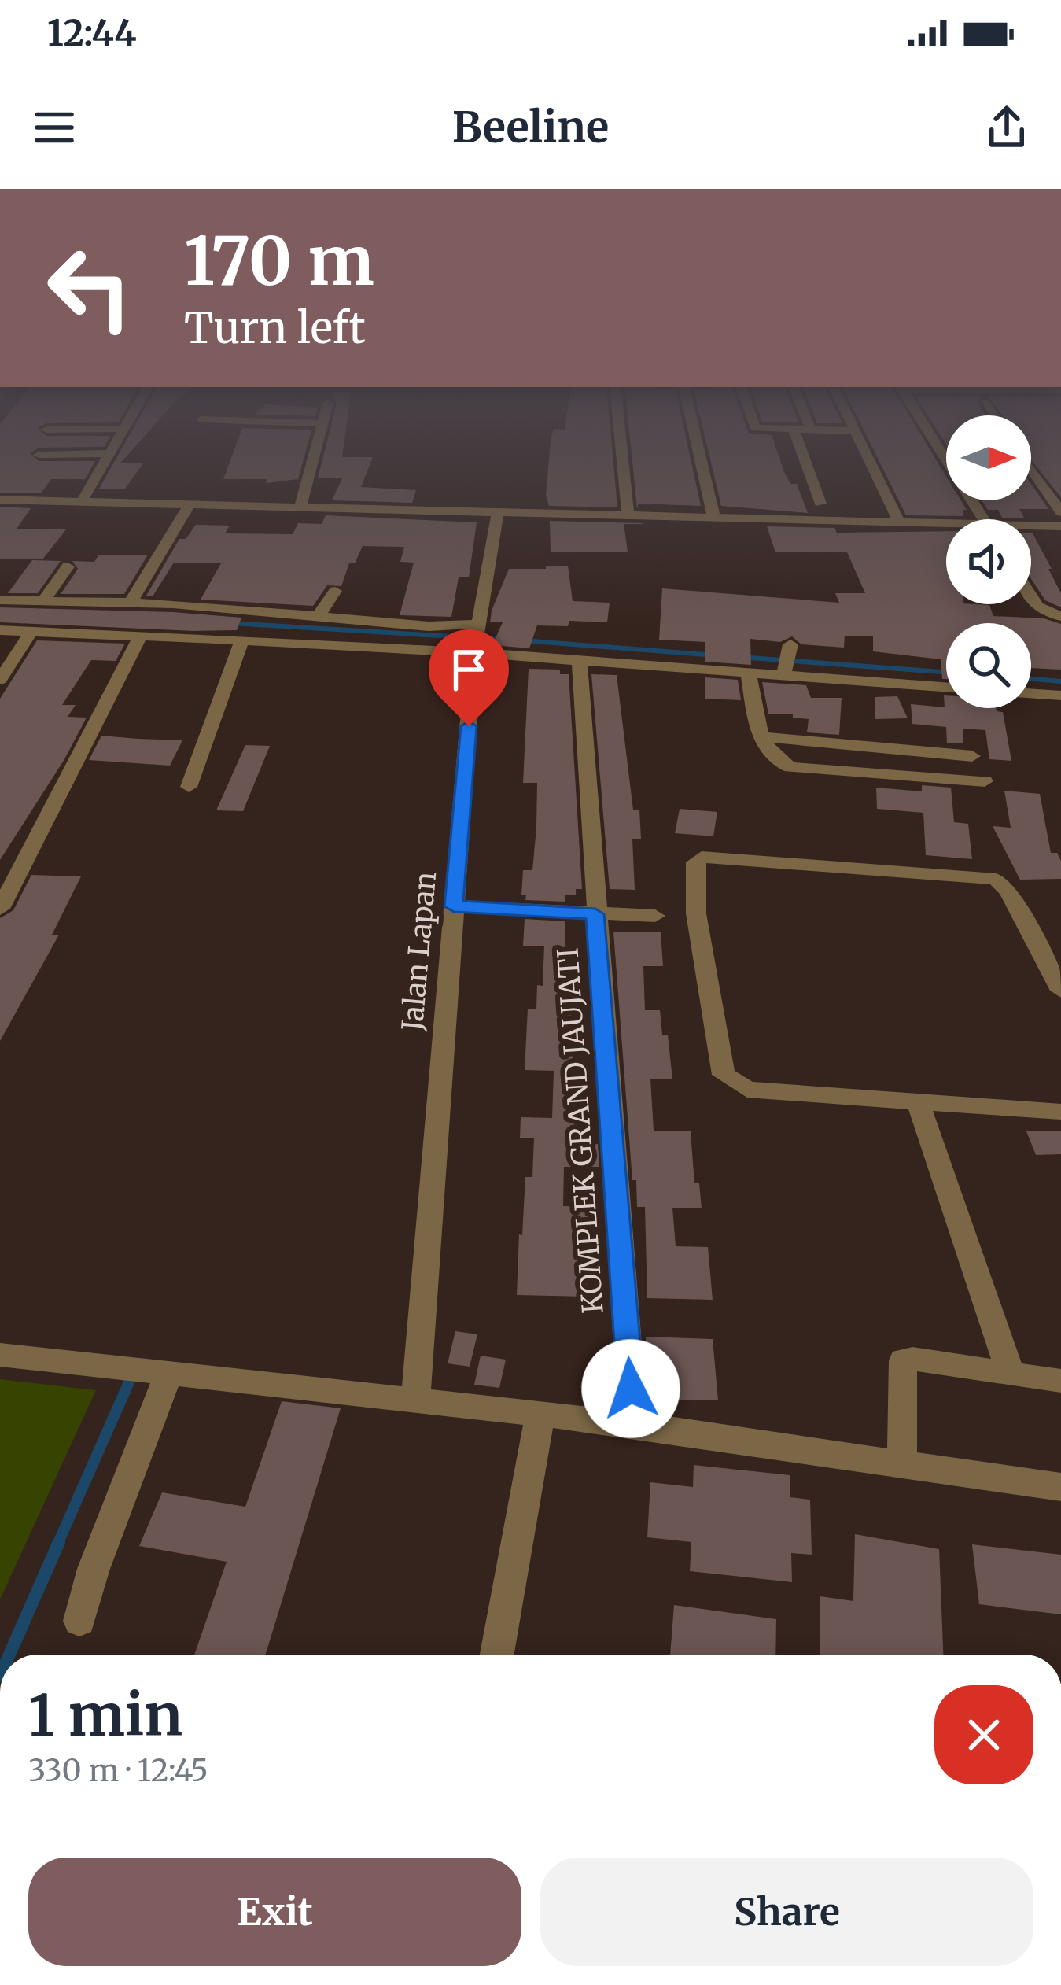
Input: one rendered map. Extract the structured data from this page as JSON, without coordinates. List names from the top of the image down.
{
  "streets": {
    "street": ["Jalan Lapan", "KOMPLEK GRAND JAUJATI"]
  },
  "north": "right",
  "page": {
    "status": "12:44",
    "header": "Beeline",
    "turn": ["170 m", "Turn left"],
    "heading": ["1 min", "330 m · 12:45"],
    "buttons": ["Exit", "Share"]
  }
}
